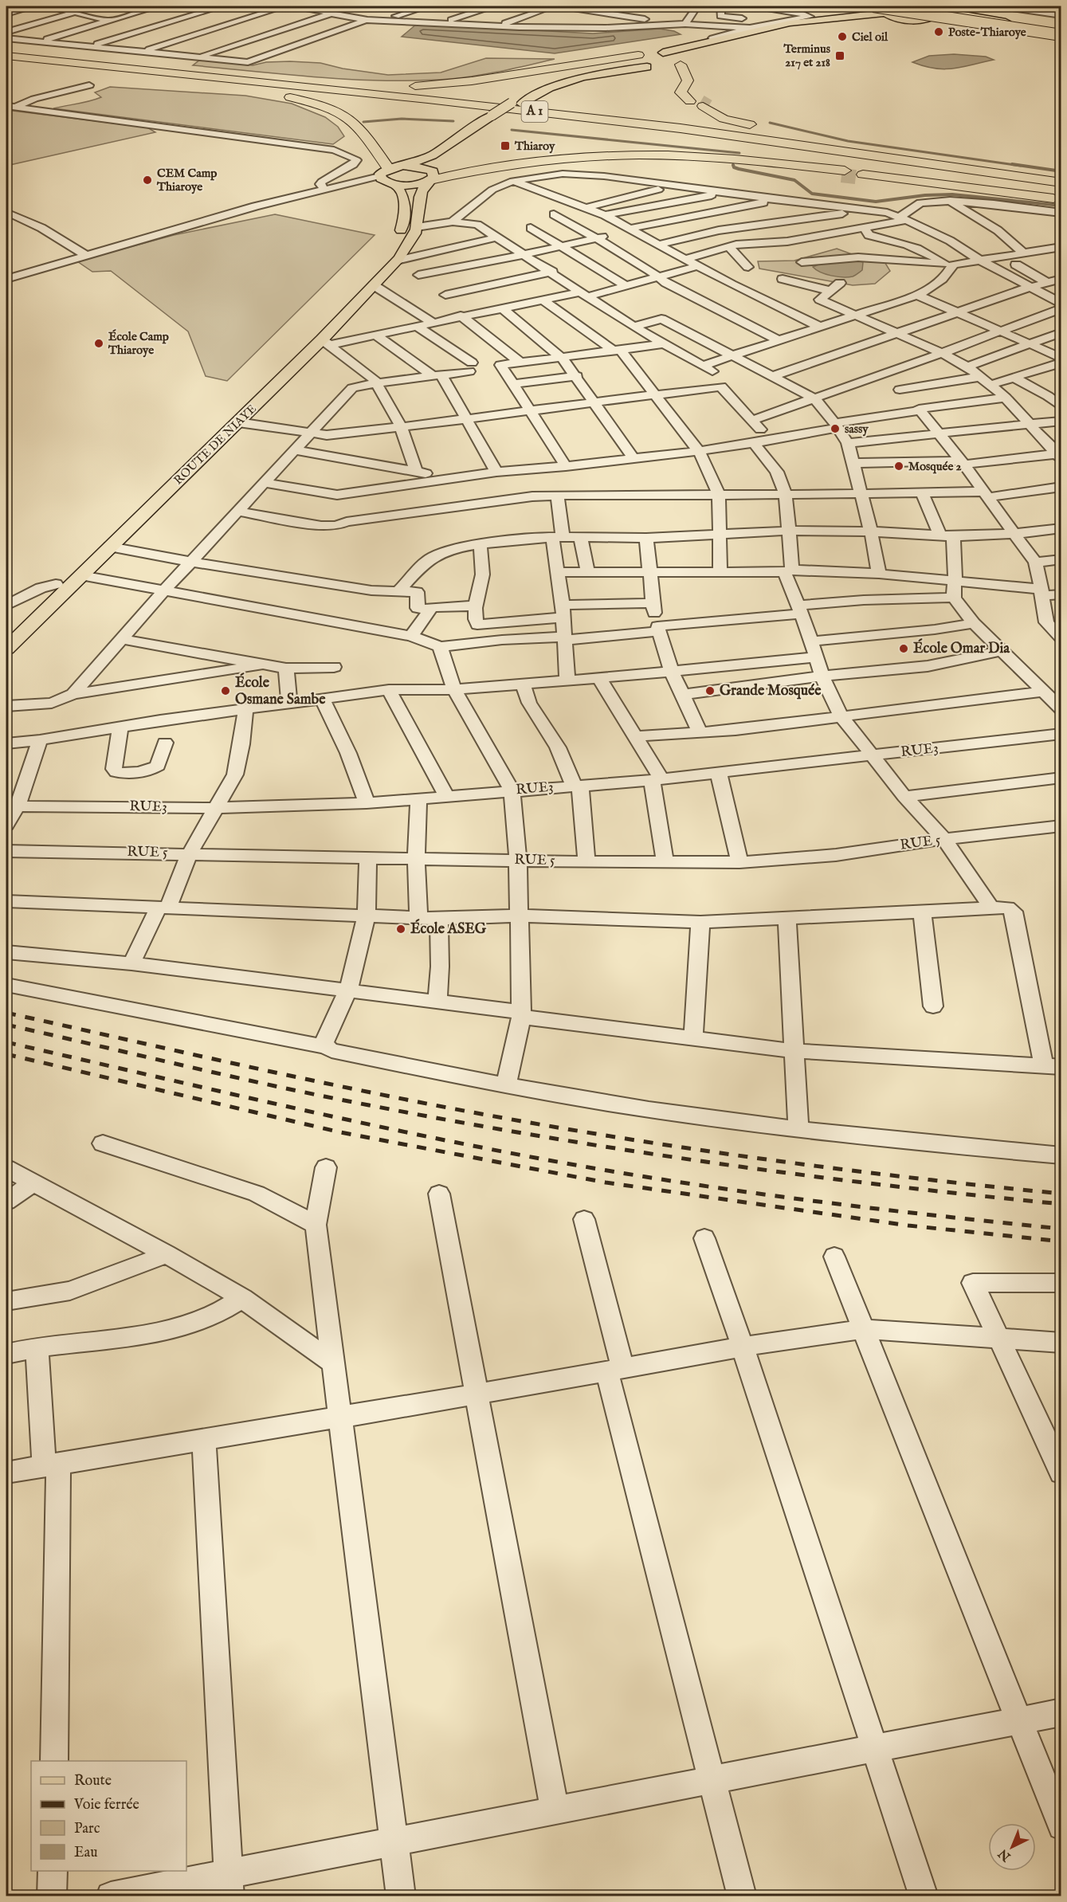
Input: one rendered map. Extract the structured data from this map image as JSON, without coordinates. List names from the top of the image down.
{
  "streets": {
    "highway": ["A 1"],
    "main road": ["ROUTE DE NIAYE"],
    "street": ["RUE3", "RUE 5"]
  },
  "places": {
    "other": [
      "Poste-Thiaroye",
      "Ciel oil",
      "CEM Camp Thiaroye",
      "École Camp Thiaroye",
      "sassy",
      "Mosquée 2",
      "École Omar Dia",
      "École Osmane Sambe",
      "Grande Mosquée",
      "École ASEG"
    ],
    "transit": ["Terminus 217 et 218", "Thiaroy"]
  },
  "legend": [
    "Route",
    "Voie ferrée",
    "Parc",
    "Eau"
  ],
  "north": "bottom left"
}
